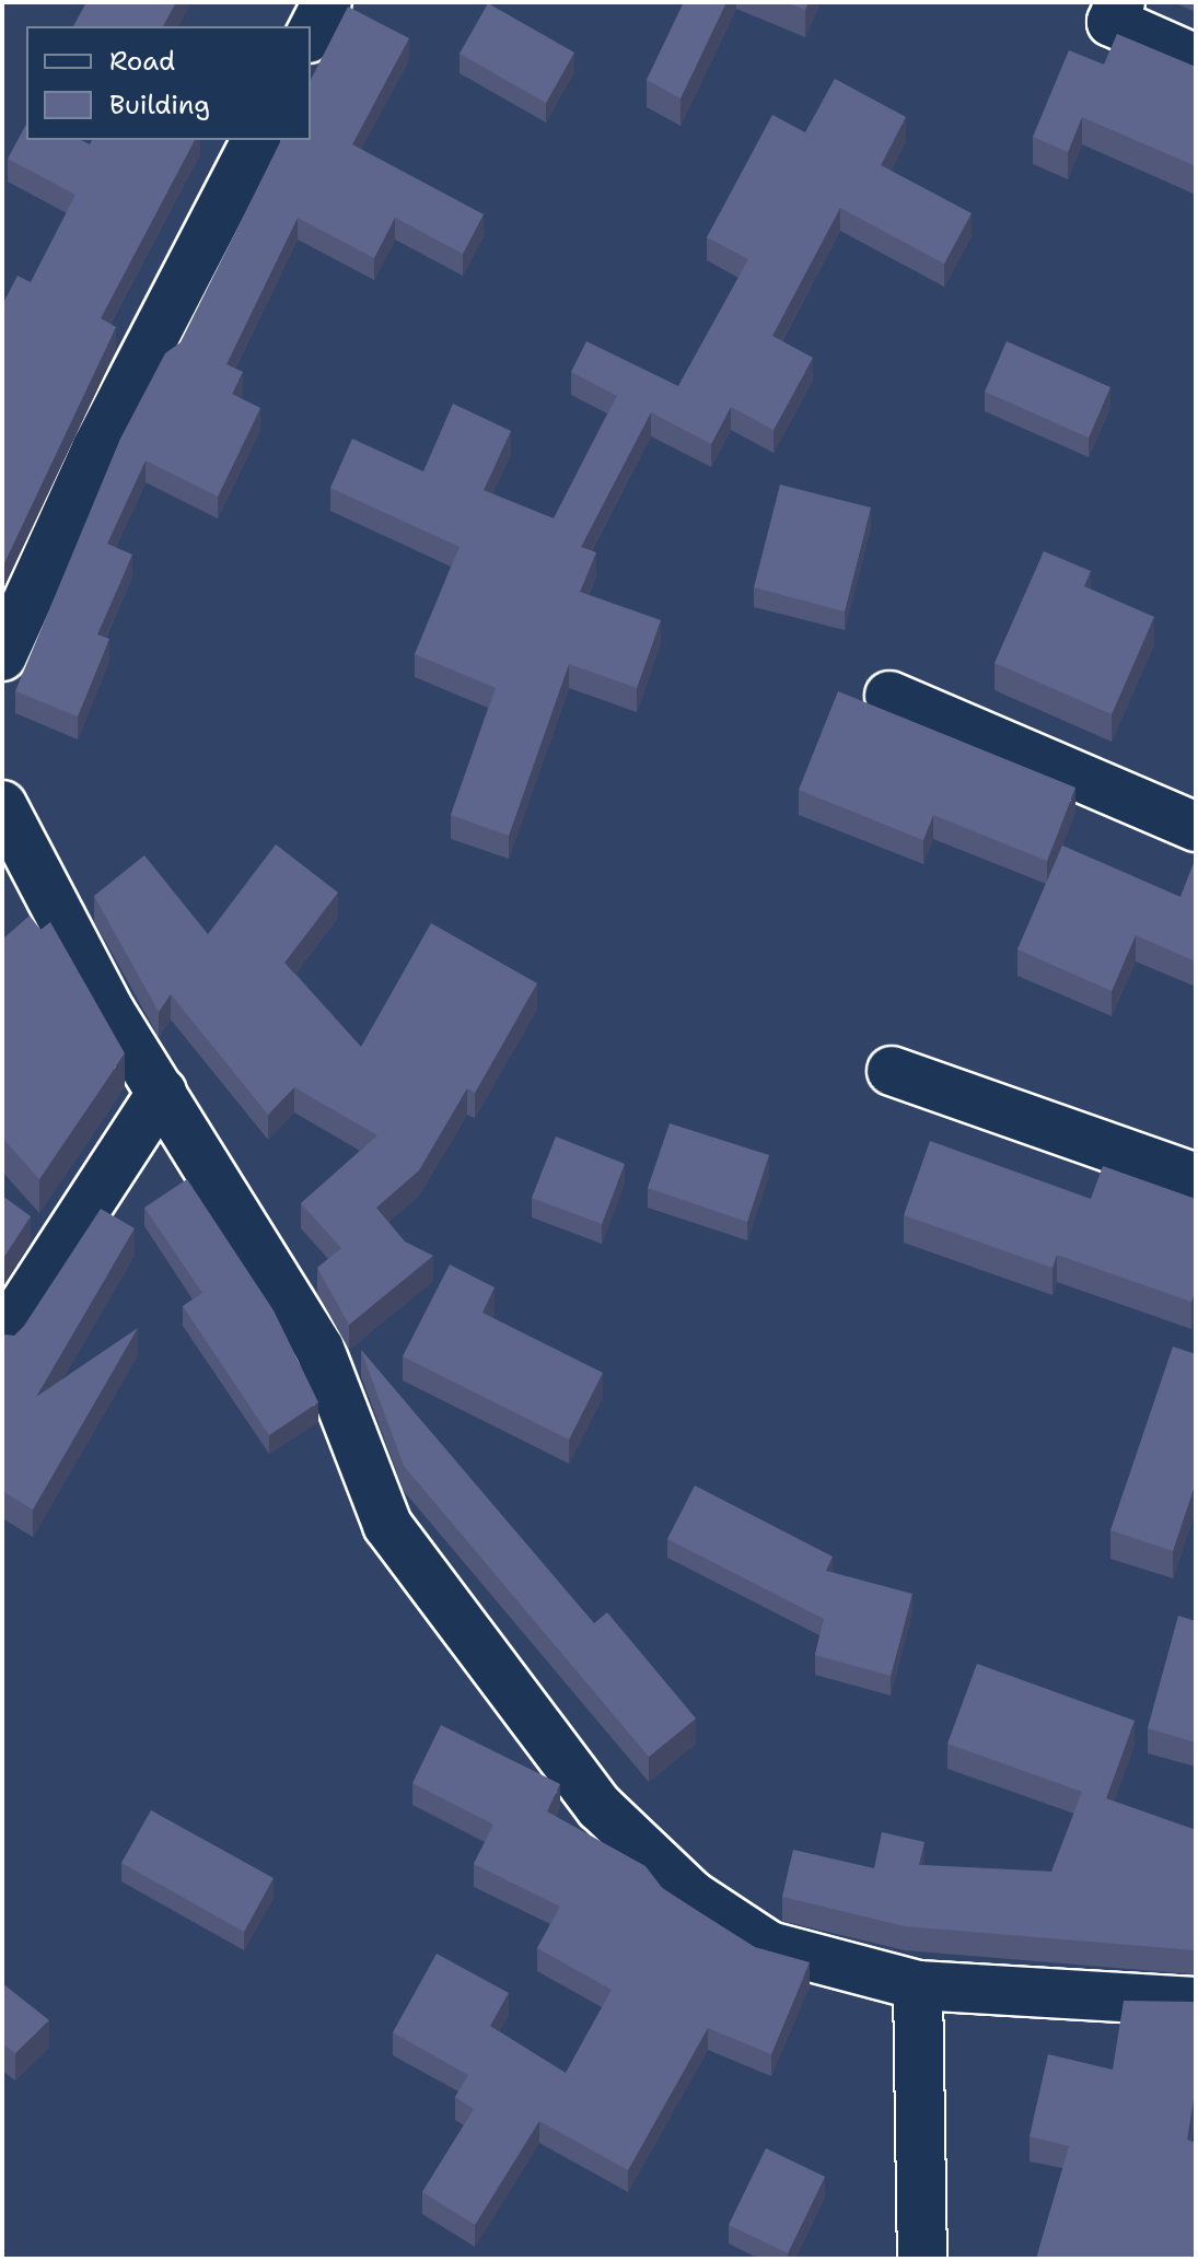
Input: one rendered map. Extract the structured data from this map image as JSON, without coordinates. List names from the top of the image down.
{
  "legend": ["Road", "Building"]
}
